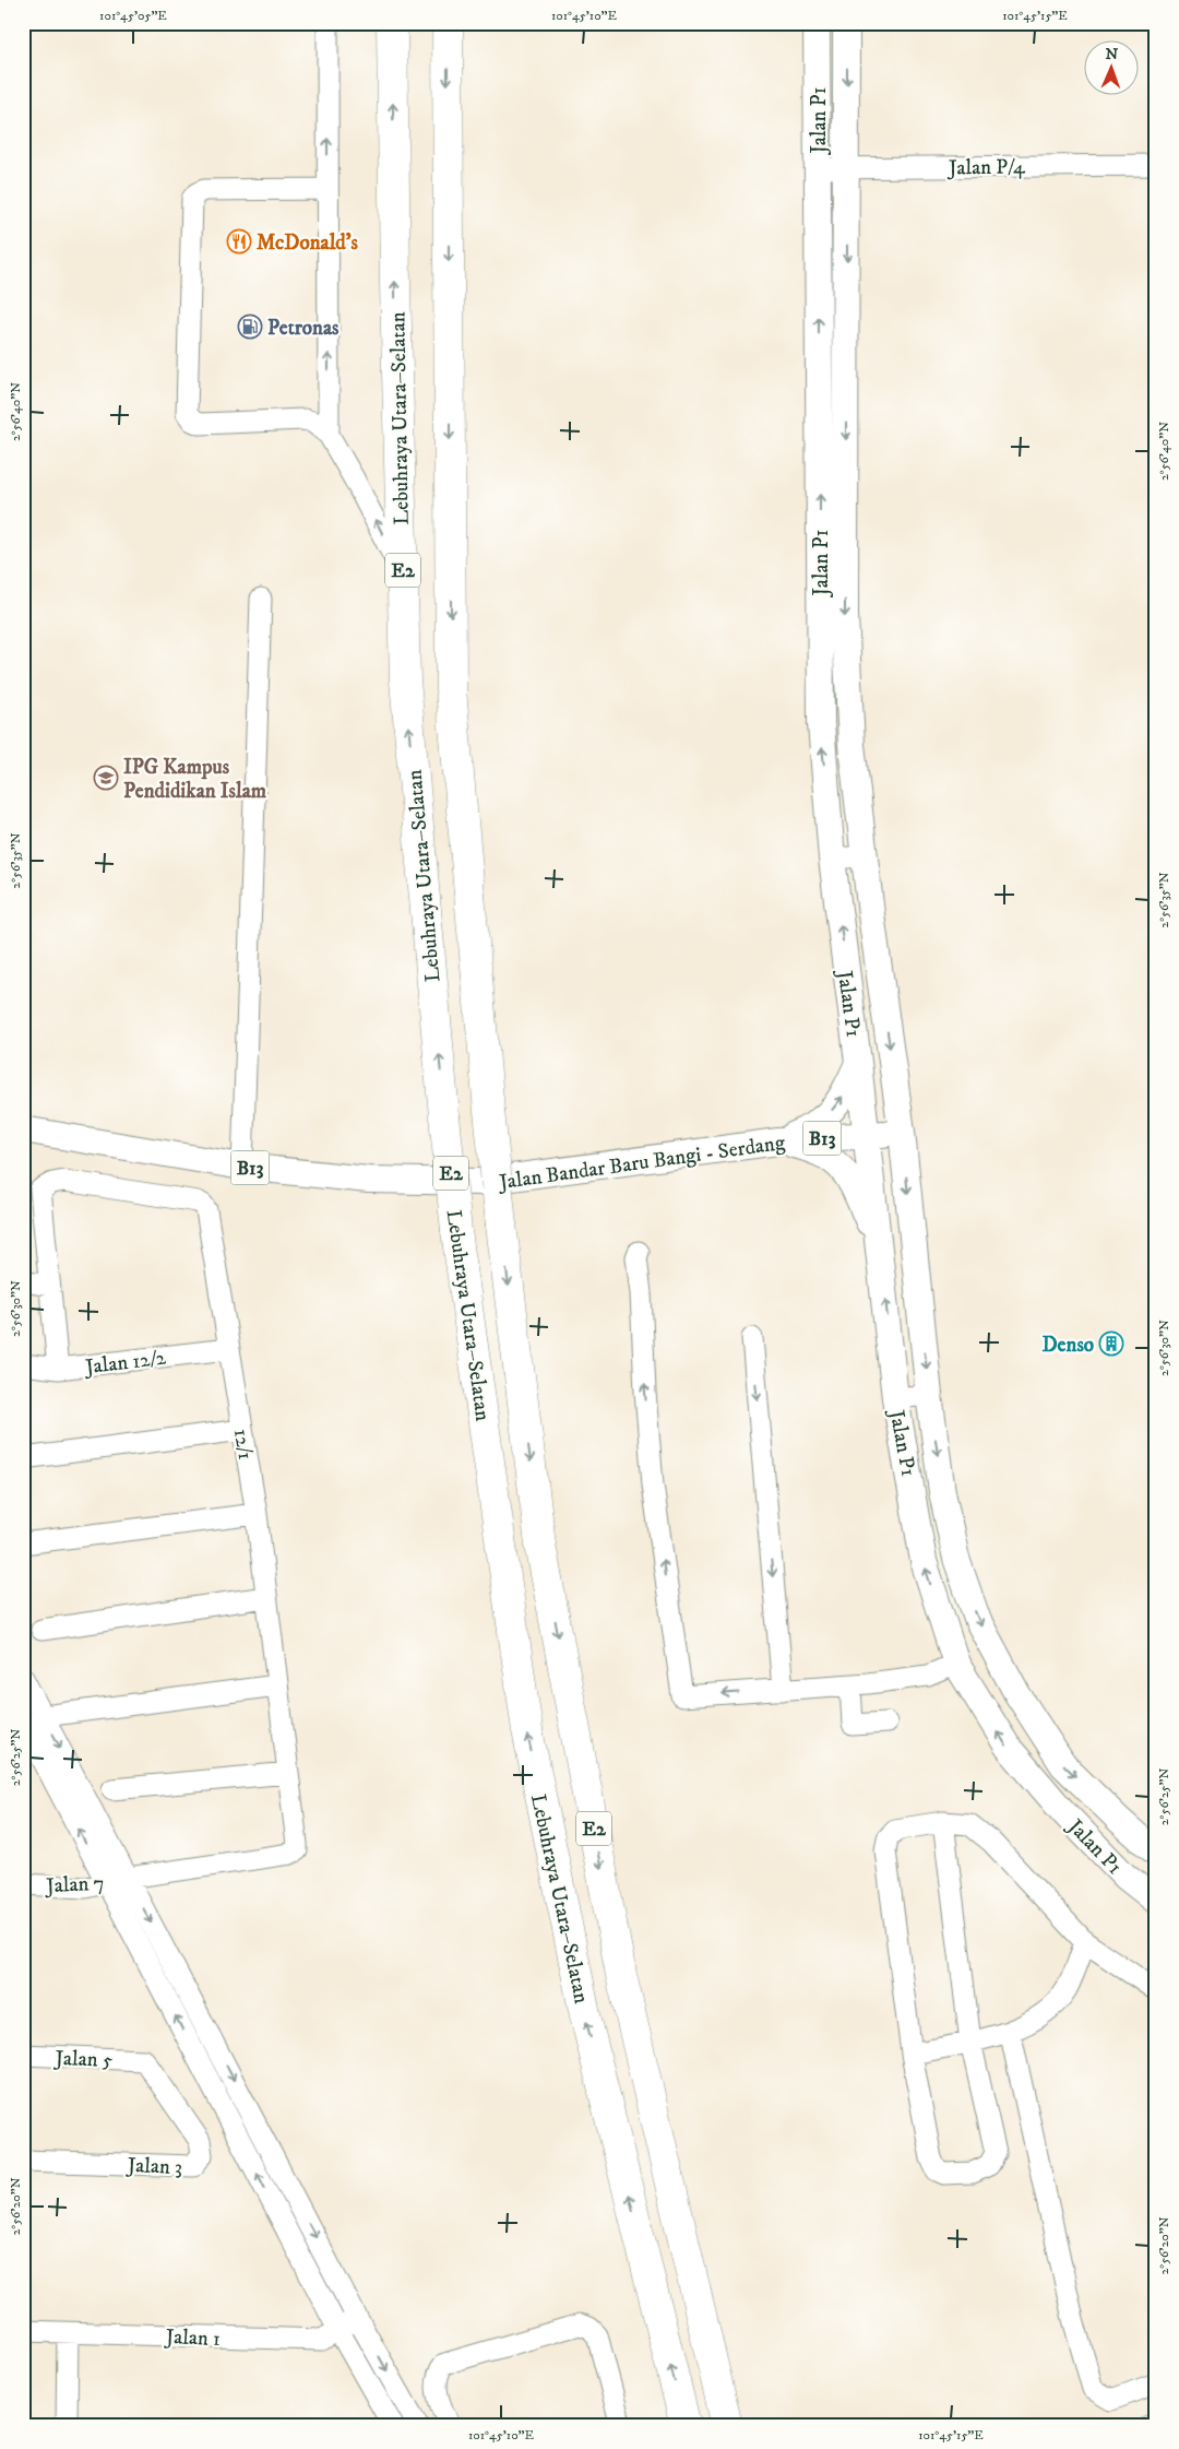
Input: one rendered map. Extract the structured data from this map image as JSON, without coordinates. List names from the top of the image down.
{
  "streets": {
    "highway": ["Lebuhraya Utara–Selatan", "E2"],
    "main road": ["Jalan P1", "B13", "Jalan Bandar Baru Bangi - Serdang"],
    "street": [
      "Jalan P/4",
      "Jalan 12/2",
      "12/1",
      "Jalan 7",
      "Jalan 5",
      "Jalan 3",
      "Jalan 1"
    ]
  },
  "crossings": [
    ["Jalan P1", "Jalan P/4"],
    ["Jalan P1", "Jalan Bandar Baru Bangi - Serdang"],
    ["B13", "Jalan Bandar Baru Bangi - Serdang"],
    ["Jalan 12/2", "12/1"],
    ["12/1", "Jalan 7"],
    ["Jalan 5", "Jalan 3"]
  ],
  "places": {
    "restaurant": ["McDonald's"],
    "fuel station": ["Petronas"],
    "school or university": ["IPG Kampus Pendidikan Islam"],
    "building": ["Denso"]
  },
  "north": "top",
  "coordinates": [
    "101°45'05\"E",
    "101°45'10\"E",
    "101°45'15\"E",
    "2°56'40\"N",
    "2°56'35\"N",
    "2°56'30\"N",
    "2°56'25\"N",
    "2°56'20\"N"
  ]
}
